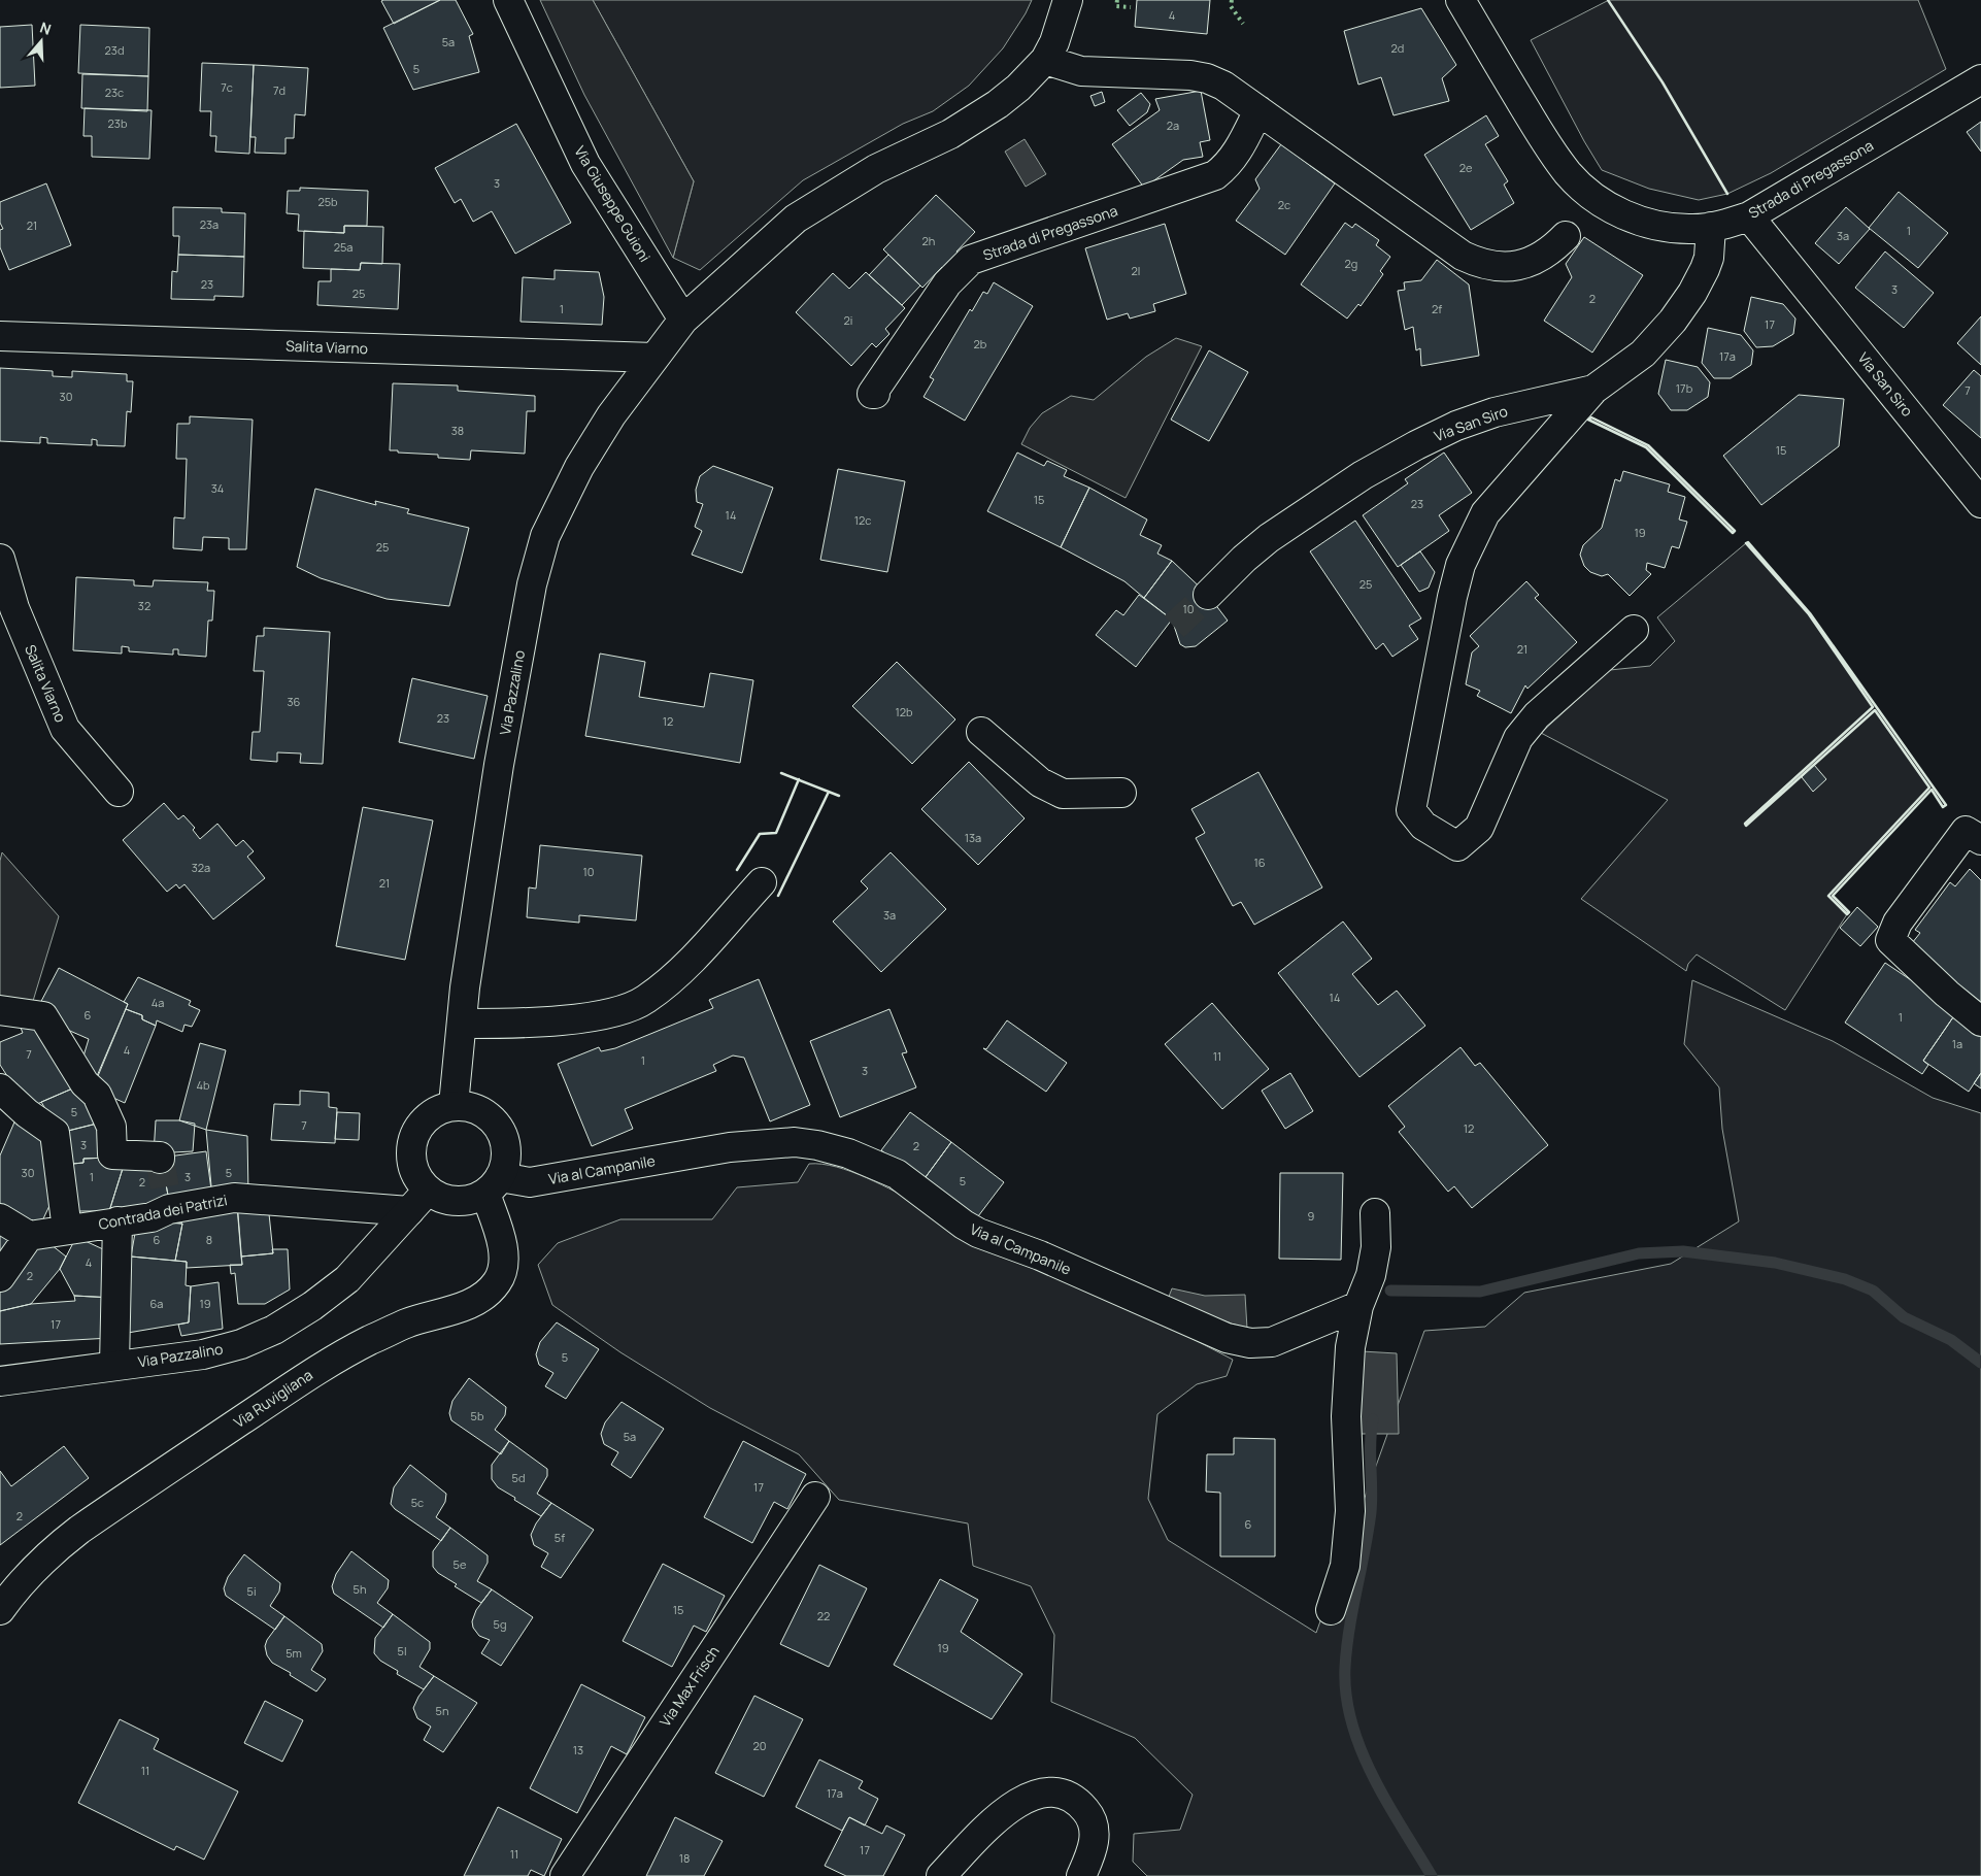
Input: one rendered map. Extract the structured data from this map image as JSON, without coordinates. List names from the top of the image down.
{
  "streets": {
    "street": [
      "Strada di Pregassona",
      "Via Giuseppe Guioni",
      "Salita Viarno",
      "Via San Siro",
      "Via Pazzalino",
      "Via al Campanile",
      "Contrada dei Patrizi",
      "Via Ruvigliana",
      "Via Max Frisch"
    ]
  },
  "crossings": [
    ["Strada di Pregassona", "Via San Siro"],
    ["Via Giuseppe Guioni", "Via Pazzalino"],
    ["Salita Viarno", "Via Pazzalino"],
    ["Via Pazzalino", "Via al Campanile"],
    ["Via Pazzalino", "Contrada dei Patrizi"],
    ["Via Pazzalino", "Via Ruvigliana"],
    ["Via al Campanile", "Via Ruvigliana"]
  ],
  "house_numbers": [
    "4",
    "5a",
    "2d",
    "23d",
    "5",
    "7c",
    "7d",
    "23c",
    "23b",
    "2a",
    "2e",
    "3",
    "25b",
    "2c",
    "23a",
    "21",
    "1",
    "3a",
    "2h",
    "25a",
    "2g",
    "2l",
    "23",
    "3",
    "25",
    "2",
    "1",
    "2f",
    "2i",
    "17",
    "2b",
    "17a",
    "17b",
    "7",
    "30",
    "38",
    "15",
    "34",
    "15",
    "23",
    "14",
    "12c",
    "19",
    "25",
    "25",
    "32",
    "10",
    "21",
    "36",
    "12b",
    "23",
    "12",
    "13a",
    "16",
    "32a",
    "10",
    "21",
    "3a",
    "14",
    "4a",
    "6",
    "1",
    "1a",
    "4",
    "7",
    "11",
    "1",
    "3",
    "4b",
    "5",
    "7",
    "12",
    "3",
    "2",
    "30",
    "5",
    "1",
    "3",
    "5",
    "2",
    "9",
    "6",
    "8",
    "4",
    "2",
    "6a",
    "19",
    "17",
    "5",
    "5b",
    "5a",
    "5d",
    "17",
    "5c",
    "2",
    "6",
    "5f",
    "5e",
    "5h",
    "5i",
    "15",
    "22",
    "5g",
    "19",
    "5l",
    "5m",
    "5n",
    "20",
    "13",
    "11",
    "17a",
    "17",
    "11",
    "18"
  ],
  "north": "top"
}
